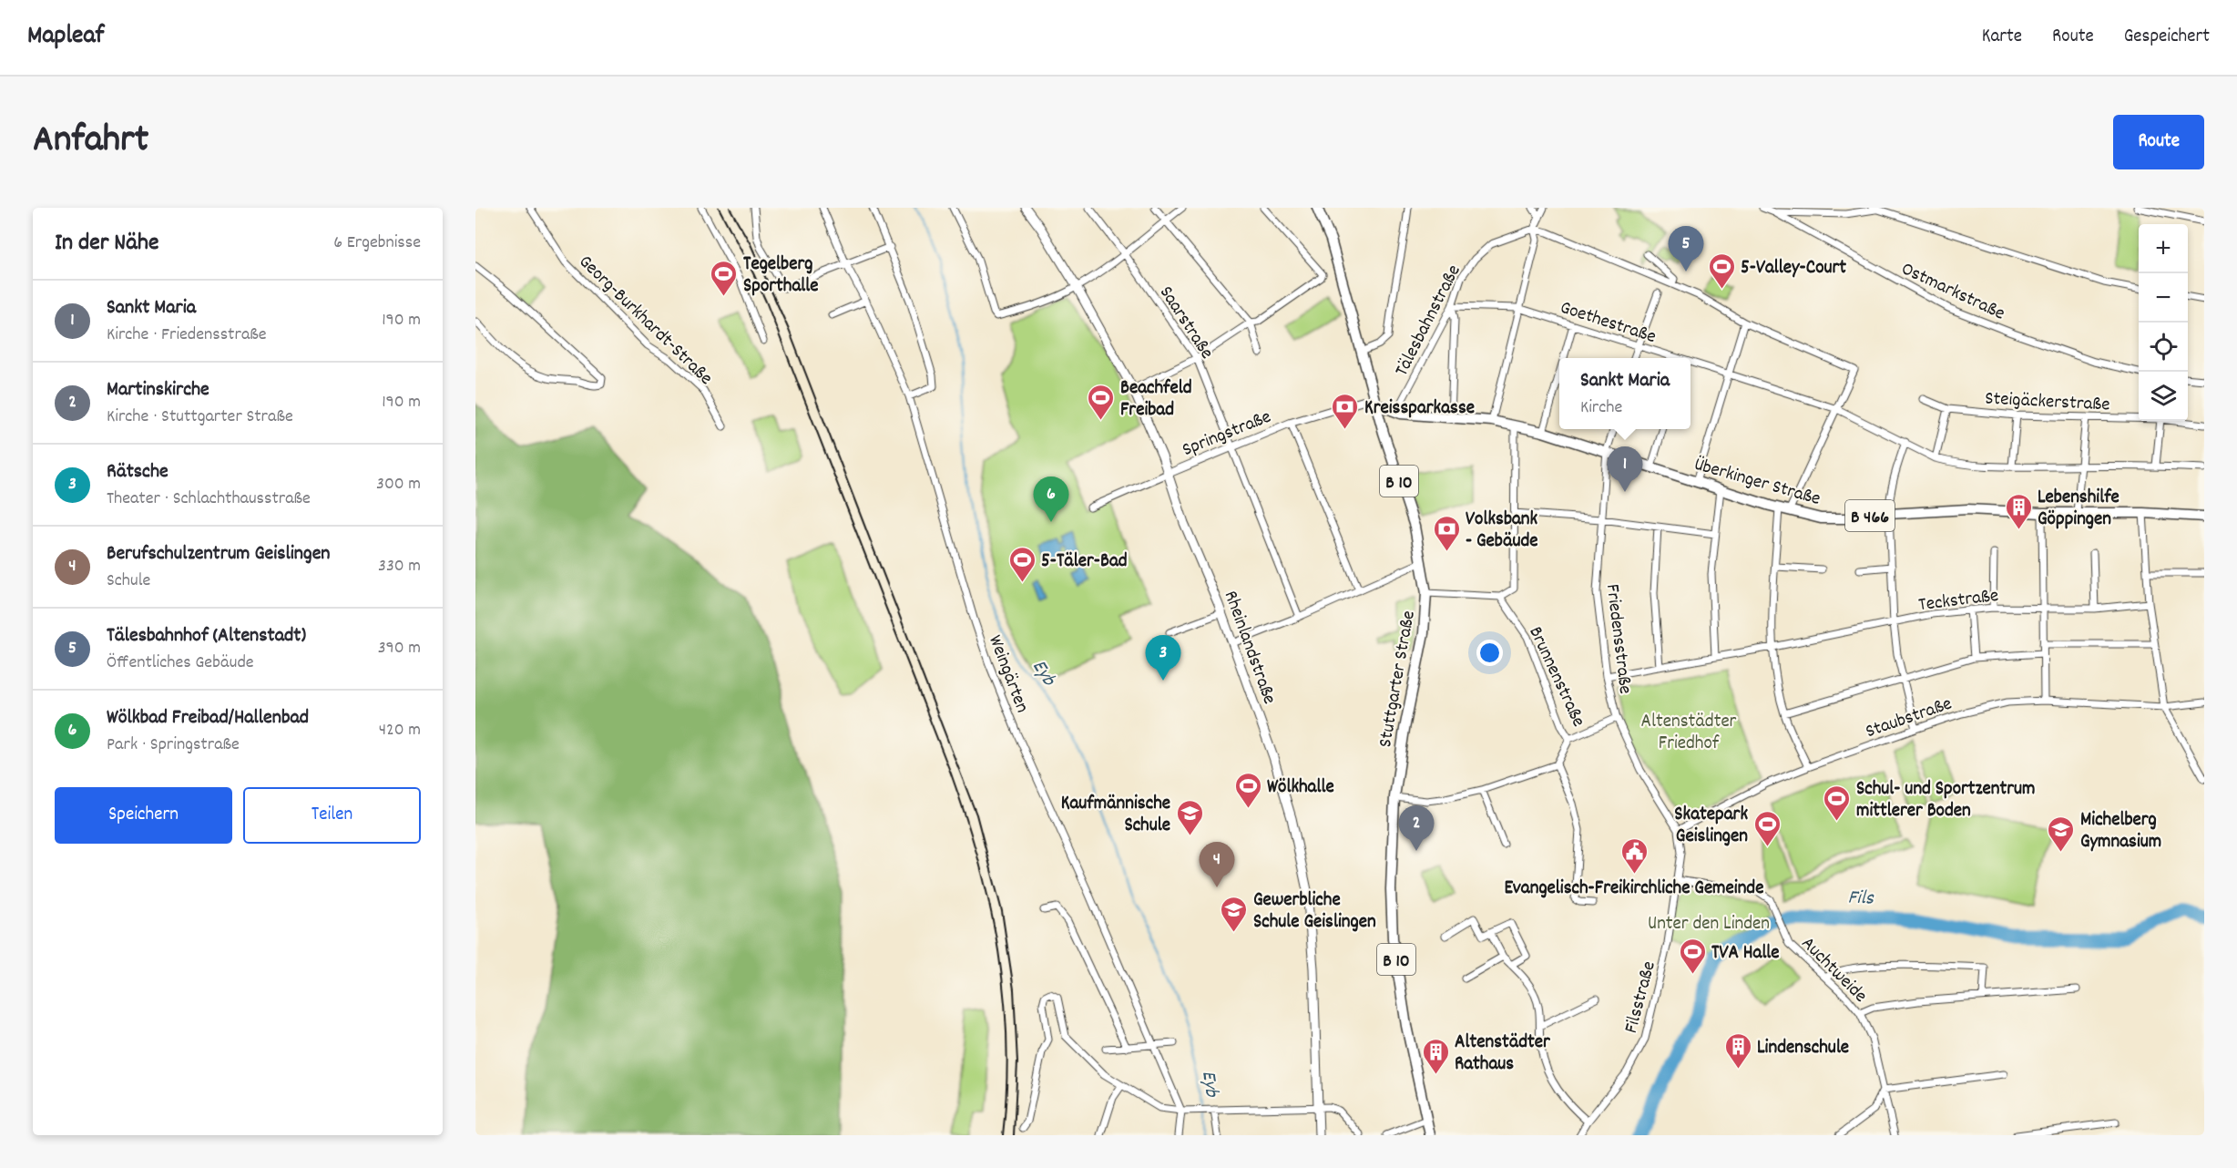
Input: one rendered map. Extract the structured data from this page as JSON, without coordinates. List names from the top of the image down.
{
  "streets": {
    "main road": [
      "Überkinger Straße",
      "B 10",
      "B 466",
      "Rheinlandstraße",
      "Stuttgarter Straße"
    ],
    "street": [
      "Ostmarkstraße",
      "Georg-Burkhardt-Straße",
      "Tälesbahnstraße",
      "Goethestraße",
      "Saarstraße",
      "Steigäckerstraße",
      "Springstraße",
      "Teckstraße",
      "Friedensstraße",
      "Weingärten",
      "Brunnenstraße",
      "Staubstraße",
      "Auchtweide",
      "Filsstraße"
    ]
  },
  "crossings": [
    ["Tälesbahnstraße", "Goethestraße"],
    ["Tälesbahnstraße", "Überkinger Straße"],
    ["Saarstraße", "Springstraße"],
    ["Springstraße", "Überkinger Straße"],
    ["Springstraße", "Rheinlandstraße"],
    ["Springstraße", "Stuttgarter Straße"],
    ["Überkinger Straße", "Friedensstraße"],
    ["Überkinger Straße", "Stuttgarter Straße"],
    ["Teckstraße", "Friedensstraße"],
    ["Friedensstraße", "Brunnenstraße"],
    ["Friedensstraße", "Staubstraße"],
    ["Friedensstraße", "Auchtweide"],
    ["Friedensstraße", "Filsstraße"],
    ["Auchtweide", "Filsstraße"]
  ],
  "water": ["Eyb", "Fils"],
  "parks": ["Altenstädter Friedhof", "Unter den Linden"],
  "places": {
    "sports": [
      "5-Valley-Court",
      "Tegelberg Sporthalle",
      "Beachfeld Freibad",
      "5-Täler-Bad",
      "Wölkhalle",
      "Schul- und Sportzentrum mittlerer Boden",
      "Skatepark Geislingen",
      "TVA Halle"
    ],
    "bank": ["Kreissparkasse", "Volksbank - Gebäude"],
    "building": ["Lebenshilfe Göppingen", "Lindenschule", "Altenstädter Rathaus"],
    "school or university": ["Kaufmännische Schule", "Michelberg Gymnasium", "Gewerbliche Schule Geislingen"],
    "public building": ["Evangelisch-Freikirchliche Gemeinde"]
  },
  "page": {
    "header": "Mapleaf",
    "nav": ["Karte", "Route", "Gespeichert"],
    "title": "Anfahrt",
    "buttons": [
      "Route",
      ["Speichern", "Teilen"]
    ],
    "heading": ["In der Nähe", "6 Ergebnisse"],
    "map_buttons": ["+", "−"],
    "pins": [
      "5",
      "1",
      "6",
      "3",
      "2",
      "4"
    ],
    "list": [
      {
        "mark": "1",
        "name": "Sankt Maria",
        "note": "Kirche · Friedensstraße",
        "value": "190 m"
      },
      {
        "mark": "2",
        "name": "Martinskirche",
        "note": "Kirche · Stuttgarter Straße",
        "value": "190 m"
      },
      {
        "mark": "3",
        "name": "Rätsche",
        "note": "Theater · Schlachthausstraße",
        "value": "300 m"
      },
      {
        "mark": "4",
        "name": "Berufschulzentrum Geislingen",
        "note": "Schule",
        "value": "330 m"
      },
      {
        "mark": "5",
        "name": "Tälesbahnhof (Altenstadt)",
        "note": "Öffentliches Gebäude",
        "value": "390 m"
      },
      {
        "mark": "6",
        "name": "Wölkbad Freibad/Hallenbad",
        "note": "Park · Springstraße",
        "value": "420 m"
      }
    ],
    "popup": ["Sankt Maria", "Kirche"]
  }
}
